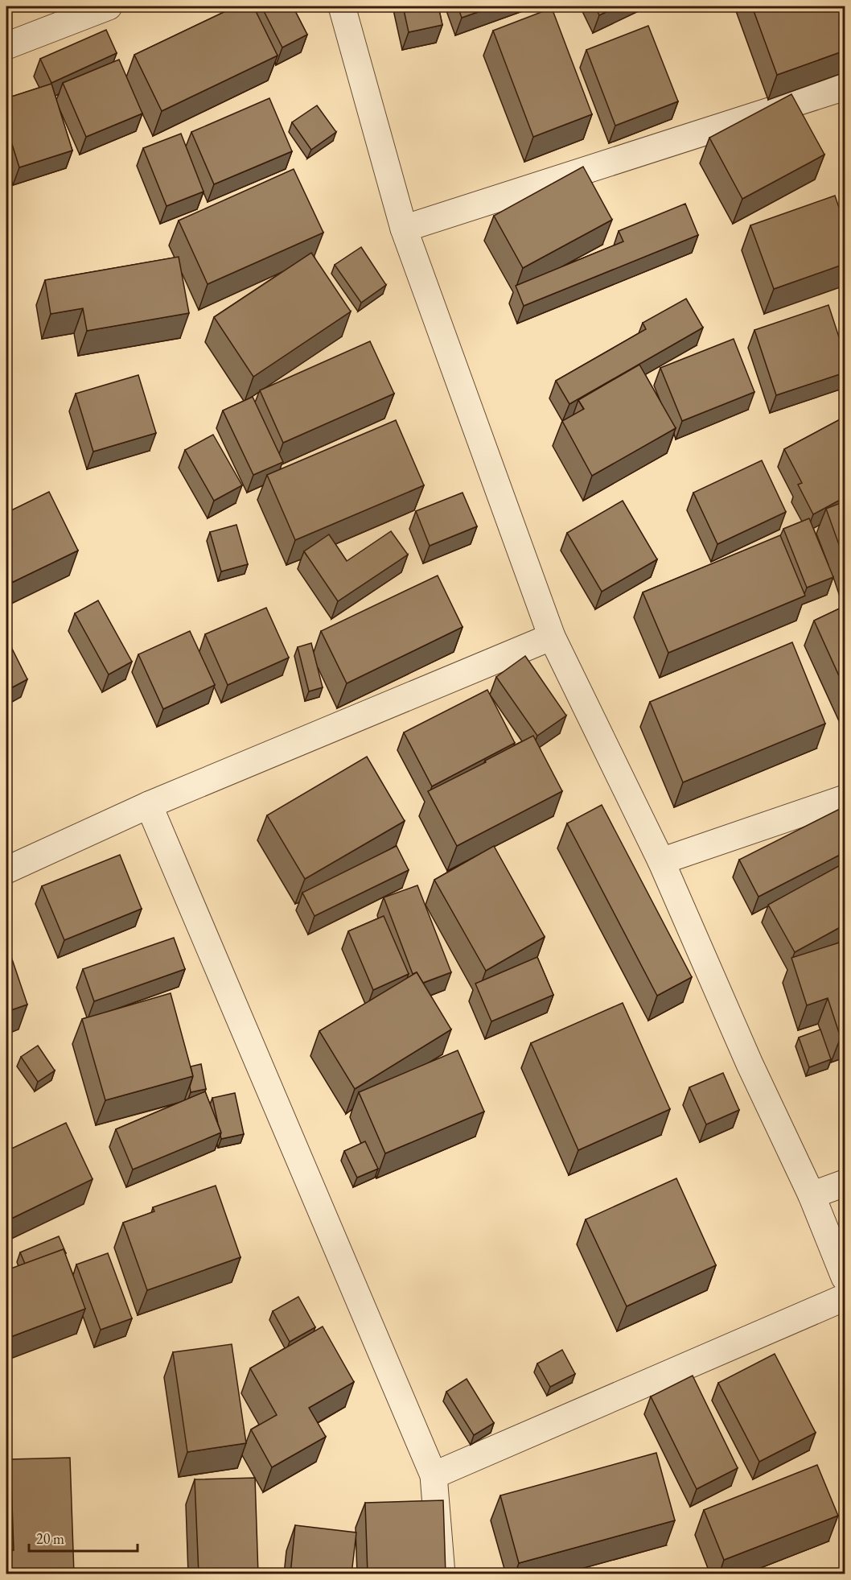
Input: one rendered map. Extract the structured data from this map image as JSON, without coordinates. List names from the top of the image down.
{
  "scale_bar": "20 m"
}
